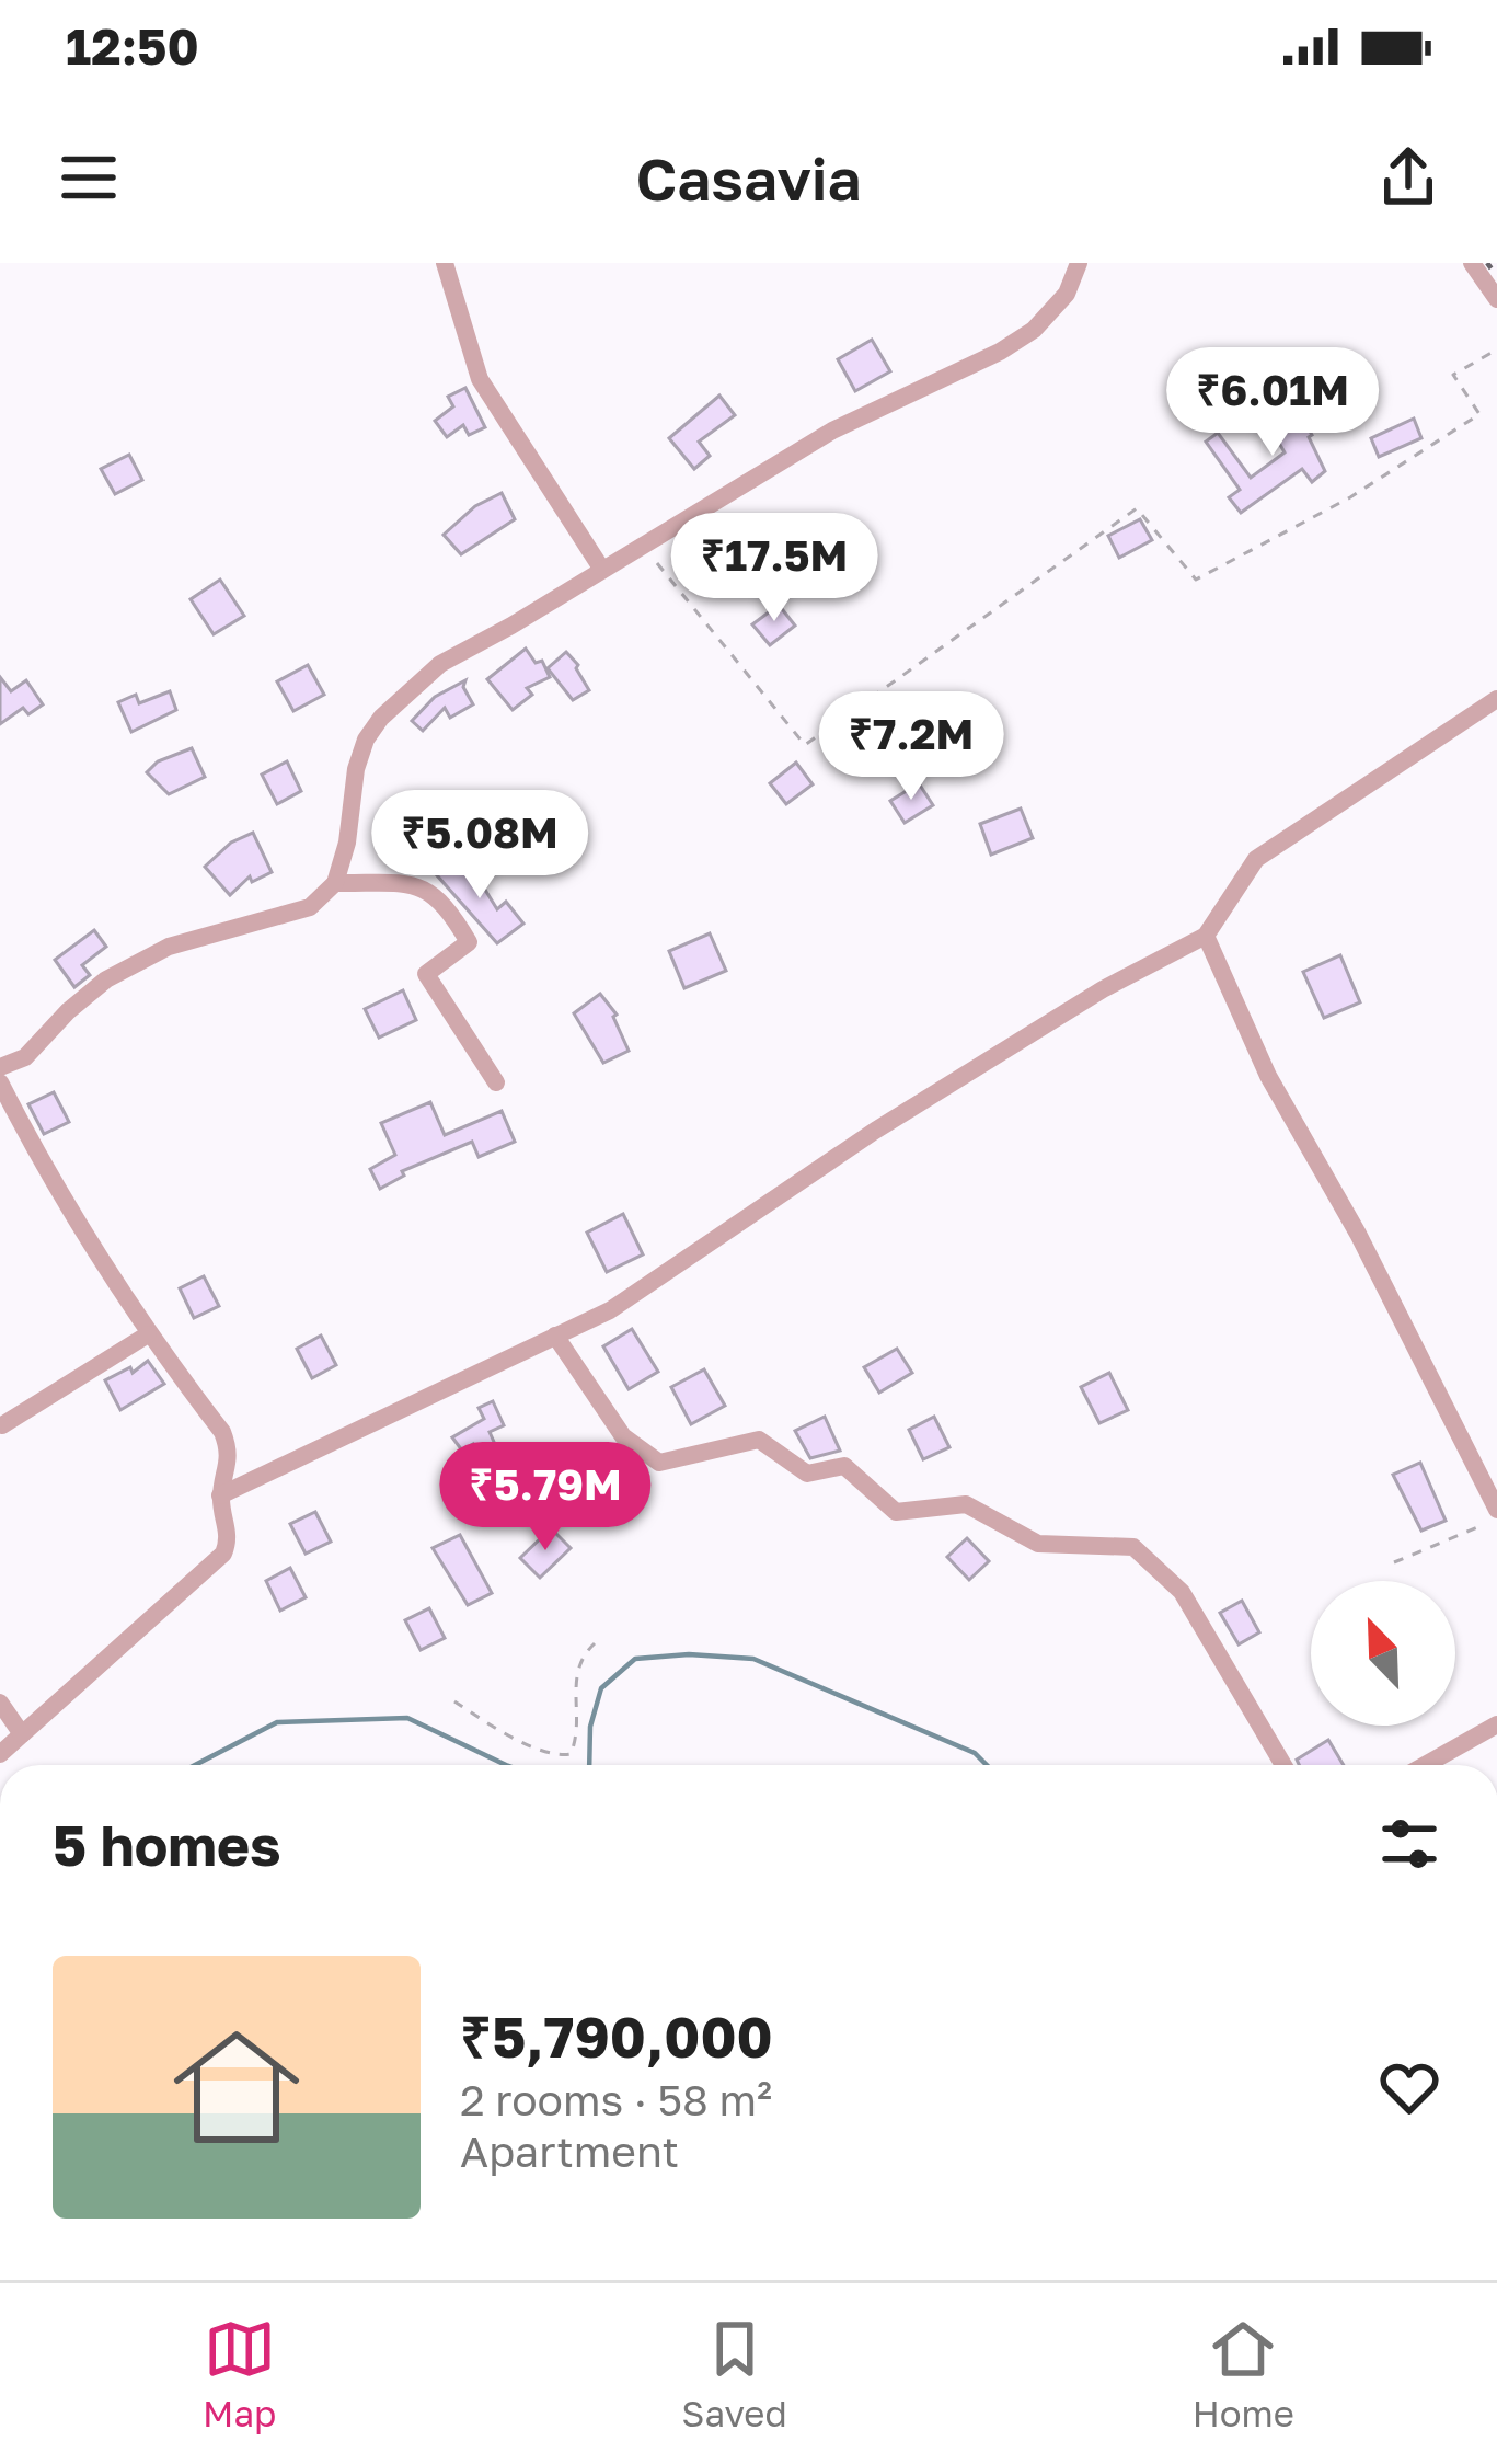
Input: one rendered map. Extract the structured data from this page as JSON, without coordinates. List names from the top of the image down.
{
  "north": "top left",
  "page": {
    "status": "12:50",
    "header": "Casavia",
    "price": [
      "₹6.01M",
      "₹17.5M",
      "₹7.2M",
      "₹5.08M",
      "₹5.79M"
    ],
    "heading": "5 homes",
    "list": [
      {
        "name": "₹5,790,000",
        "note": "2 rooms · 58 m² · Apartment"
      }
    ],
    "tabs": ["Map", "Saved", "Home"]
  }
}
